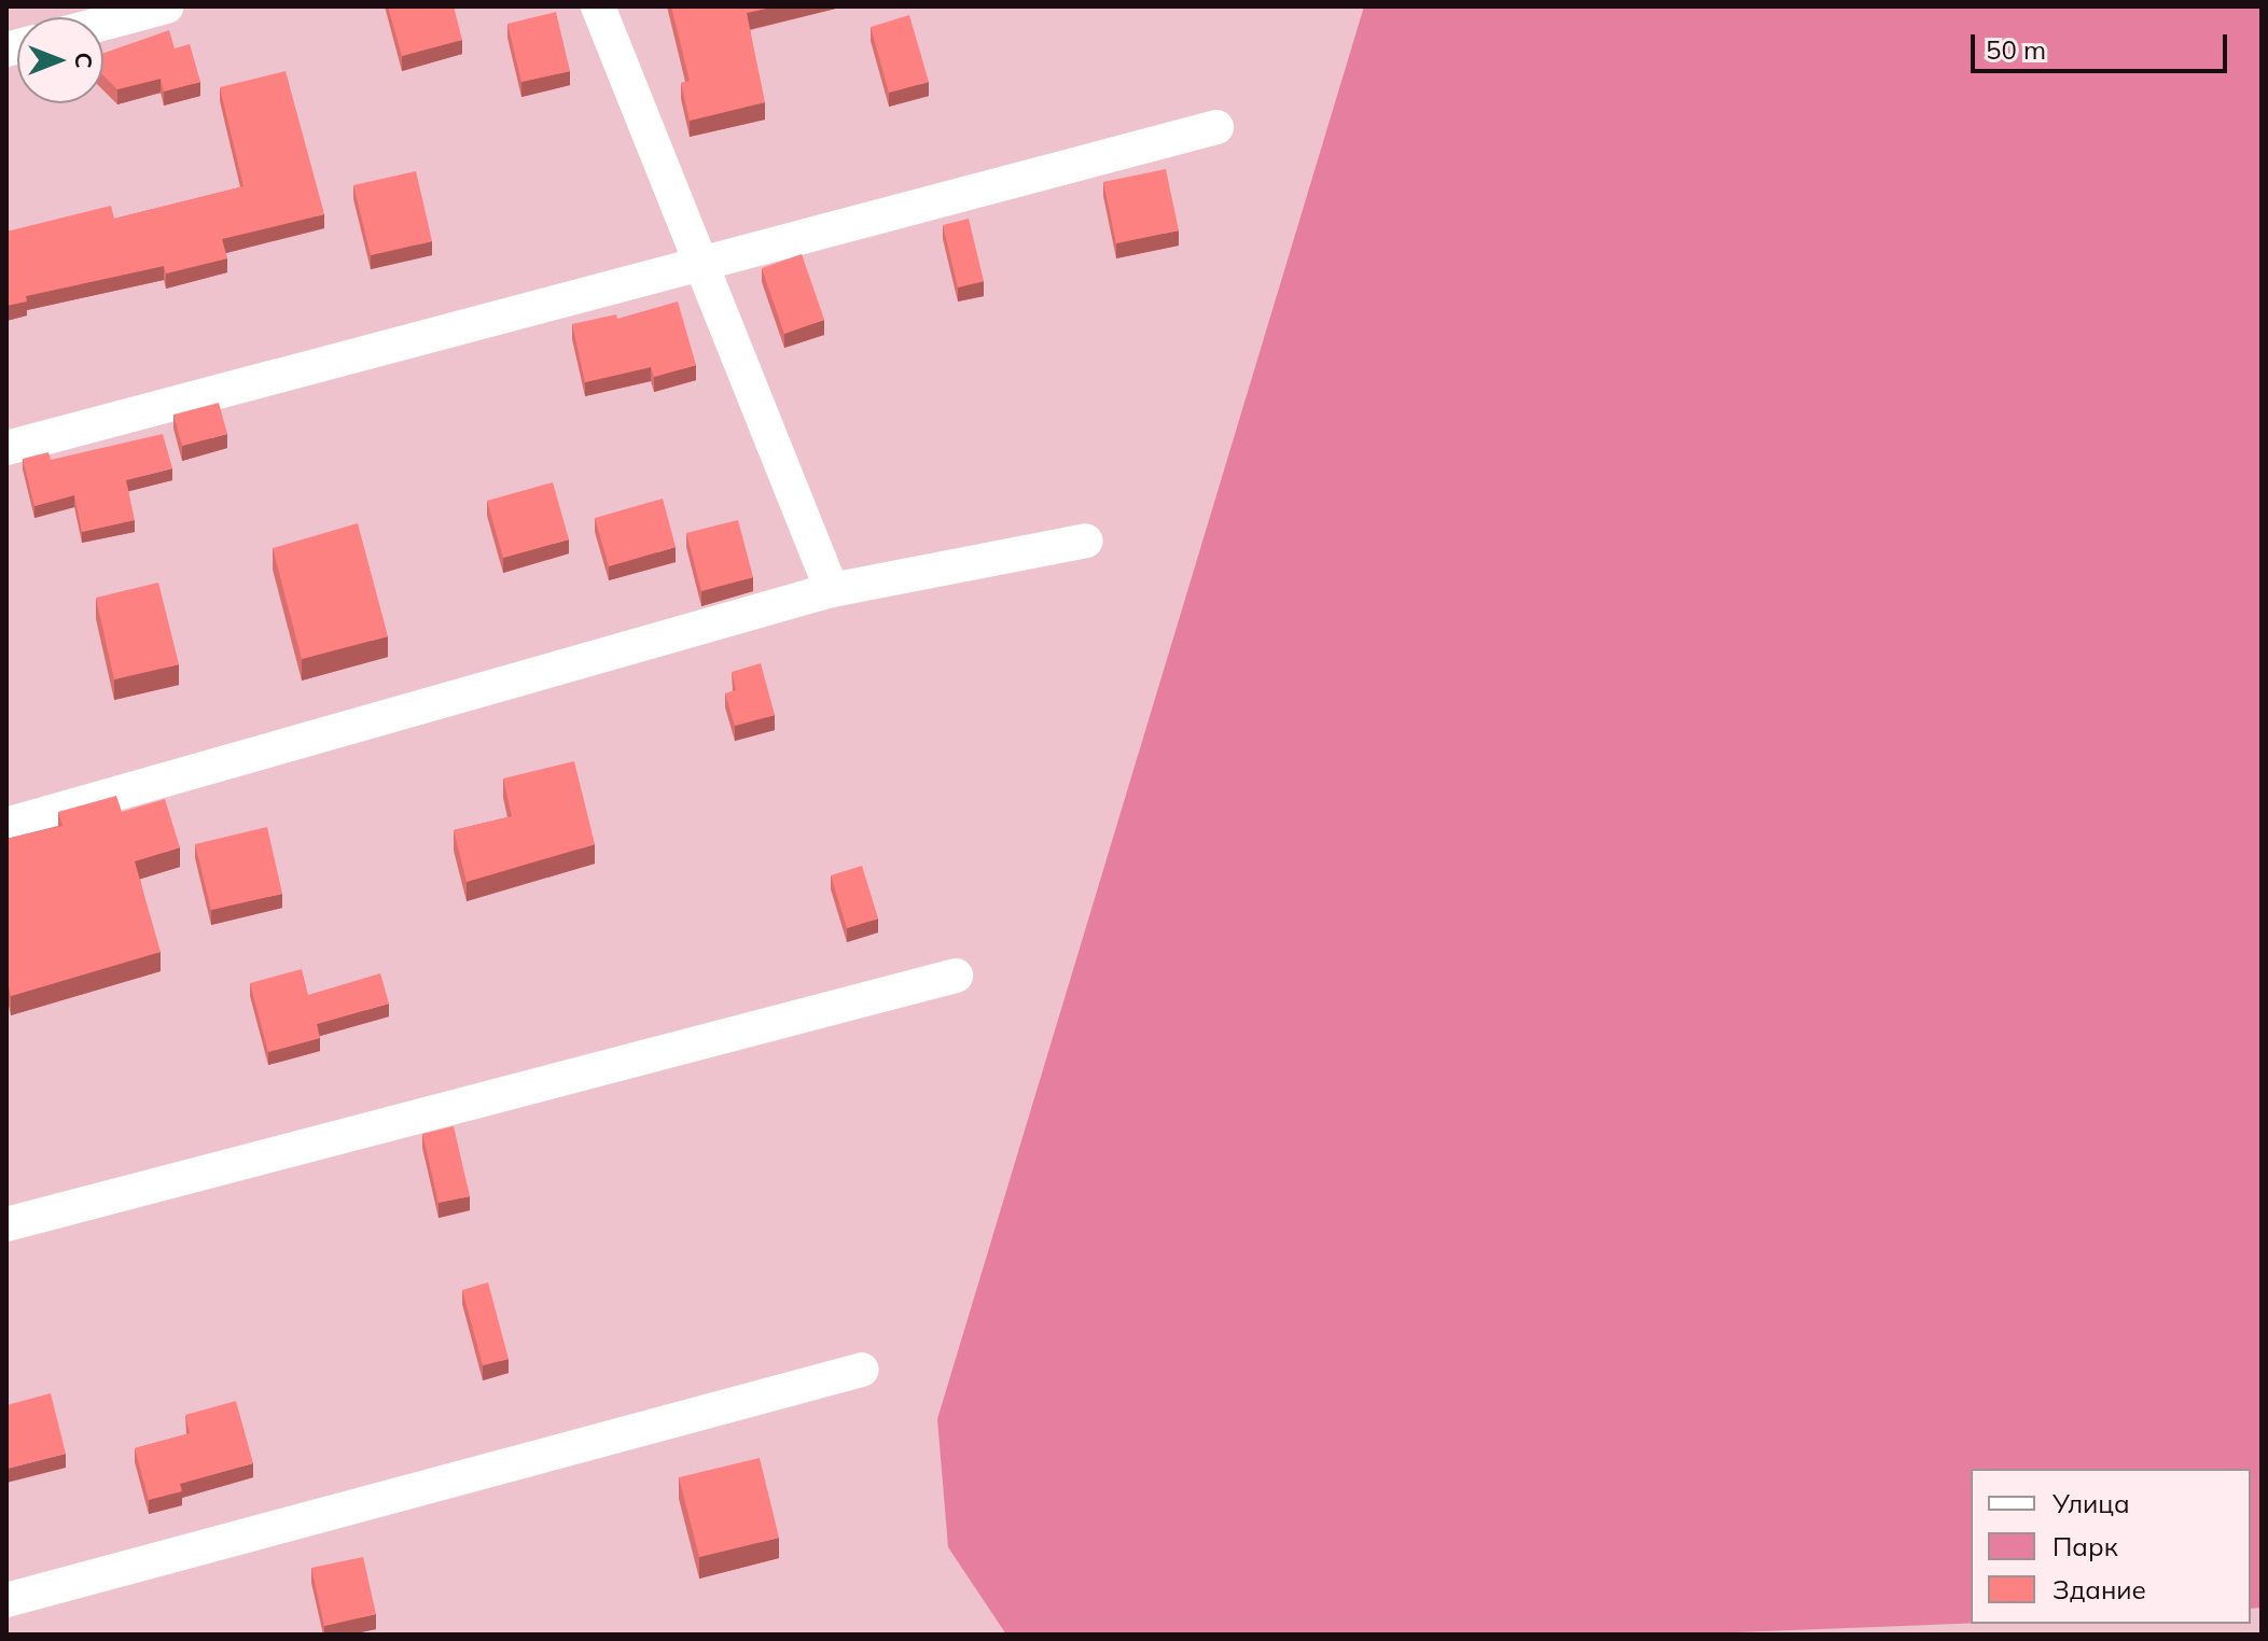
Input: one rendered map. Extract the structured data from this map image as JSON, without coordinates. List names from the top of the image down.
{
  "legend": ["Улица", "Парк", "Здание"],
  "scale_bar": "50 m",
  "north": "right"
}
